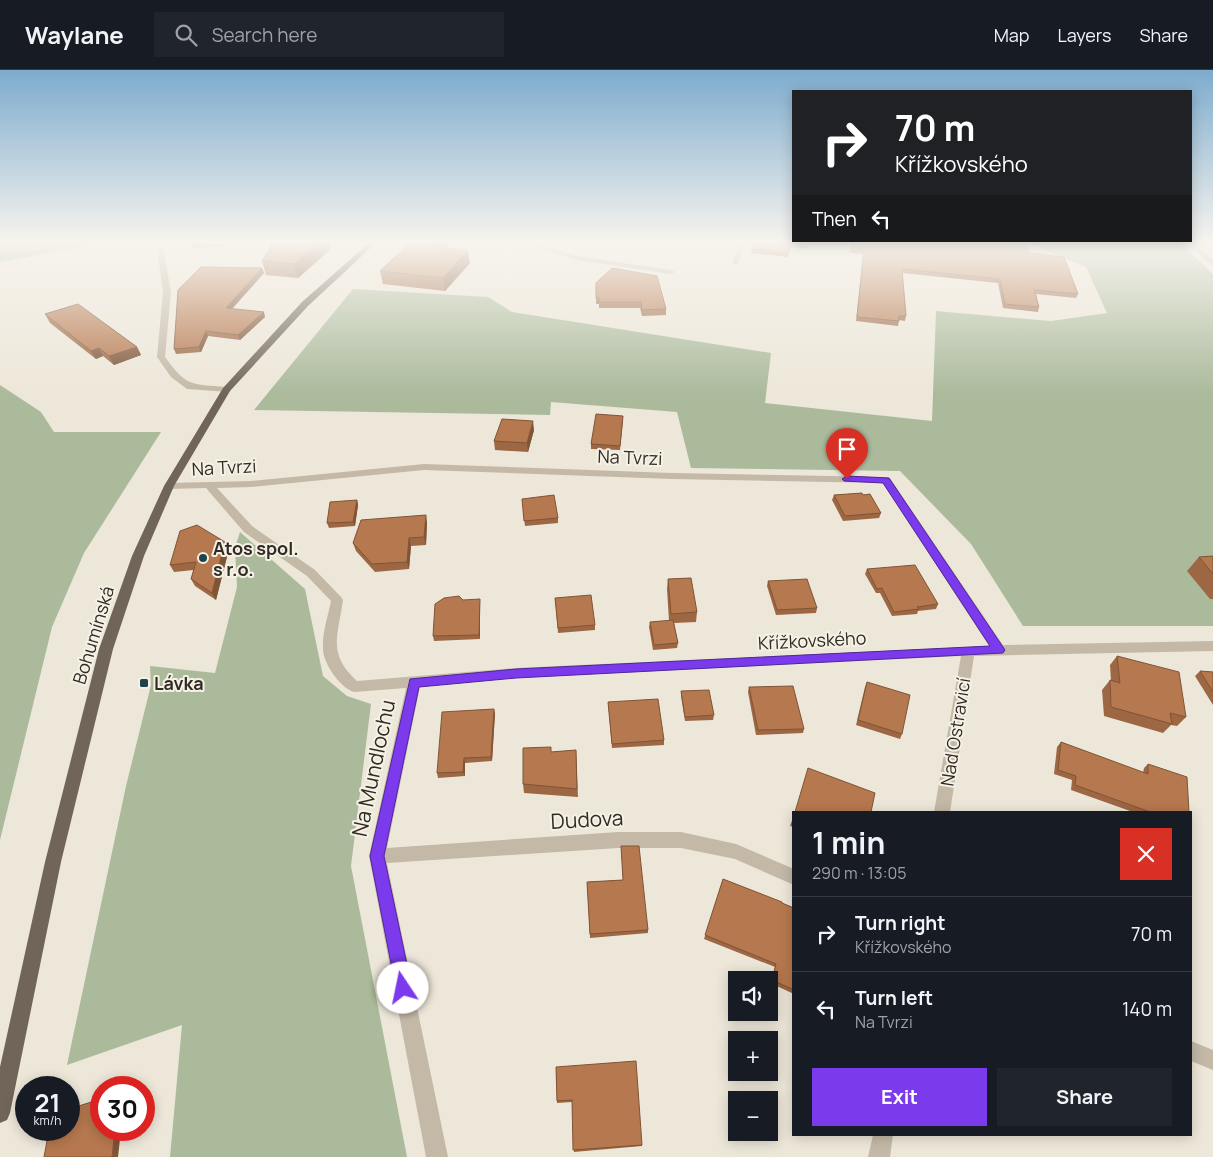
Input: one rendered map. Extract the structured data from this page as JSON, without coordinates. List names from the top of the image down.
{
  "streets": {
    "main road": ["Bohumínská"],
    "street": [
      "Na Tvrzi",
      "Křížkovského",
      "Nad Ostravicí",
      "Na Mundlochu",
      "Dudova"
    ]
  },
  "crossings": [
    ["Na Tvrzi", "Bohumínská"],
    ["Na Tvrzi", "Křížkovského"],
    ["Křížkovského", "Nad Ostravicí"],
    ["Křížkovského", "Na Mundlochu"],
    ["Na Mundlochu", "Dudova"]
  ],
  "places": {
    "other": ["Atos spol. s r.o."],
    "transit": ["Lávka"]
  },
  "page": {
    "header": "Waylane",
    "search": "Search here",
    "nav": ["Map", "Layers", "Share"],
    "turn": ["70 m", "Křížkovského"],
    "then": "Then",
    "heading": ["1 min", "290 m · 13:05"],
    "list": [
      {
        "name": "Turn right",
        "note": "Křížkovského",
        "value": "70 m"
      },
      {
        "name": "Turn left",
        "note": "Na Tvrzi",
        "value": "140 m"
      }
    ],
    "map_buttons": ["+", "−"],
    "buttons": ["Exit", "Share"],
    "speed": "21 km/h",
    "limit": "30"
  }
}
